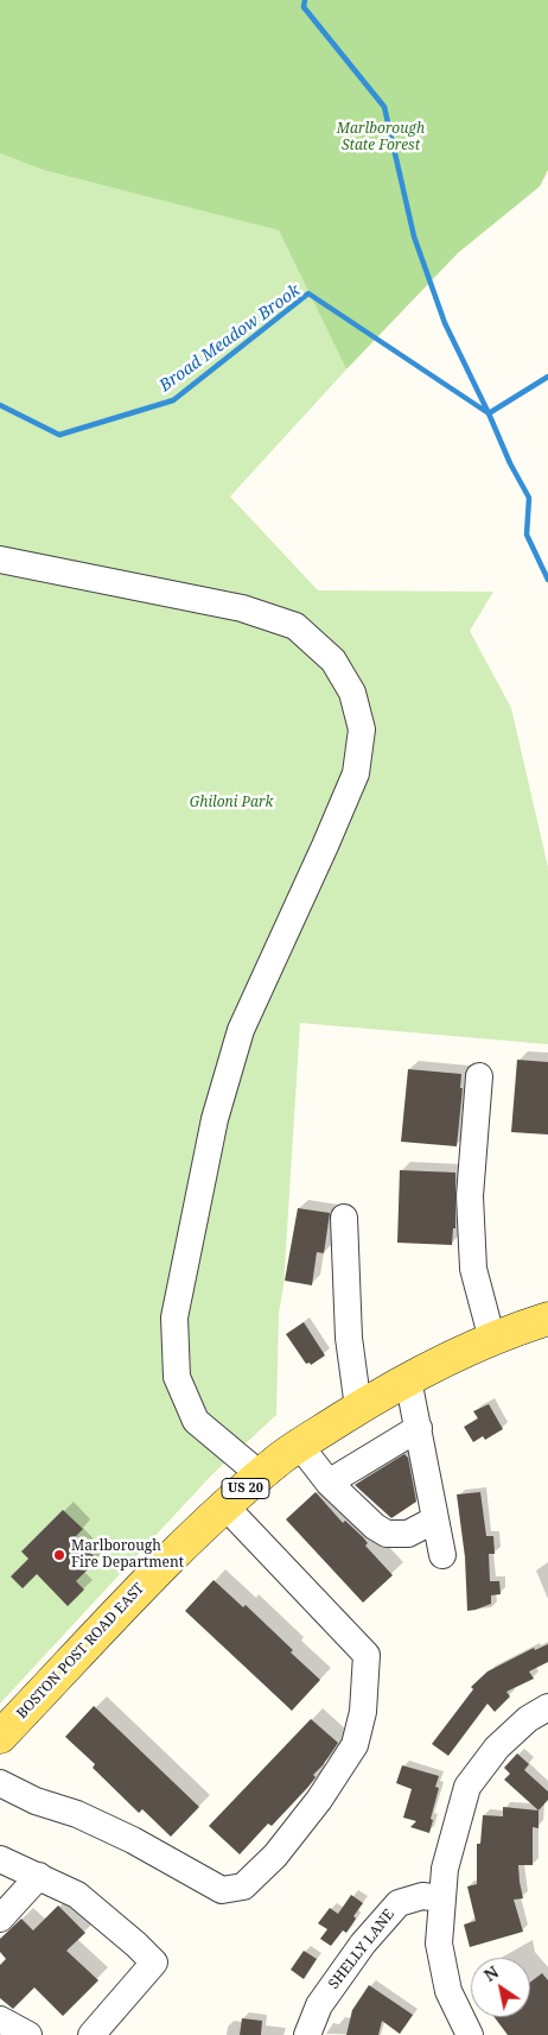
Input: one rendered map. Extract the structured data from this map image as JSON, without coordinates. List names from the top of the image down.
{
  "streets": {
    "main road": ["US 20", "BOSTON POST ROAD EAST"],
    "street": ["SHELLY LANE"]
  },
  "water": ["Broad Meadow Brook"],
  "parks": ["Marlborough State Forest", "Ghiloni Park"],
  "places": ["Marlborough Fire Department"],
  "north": "top left"
}
